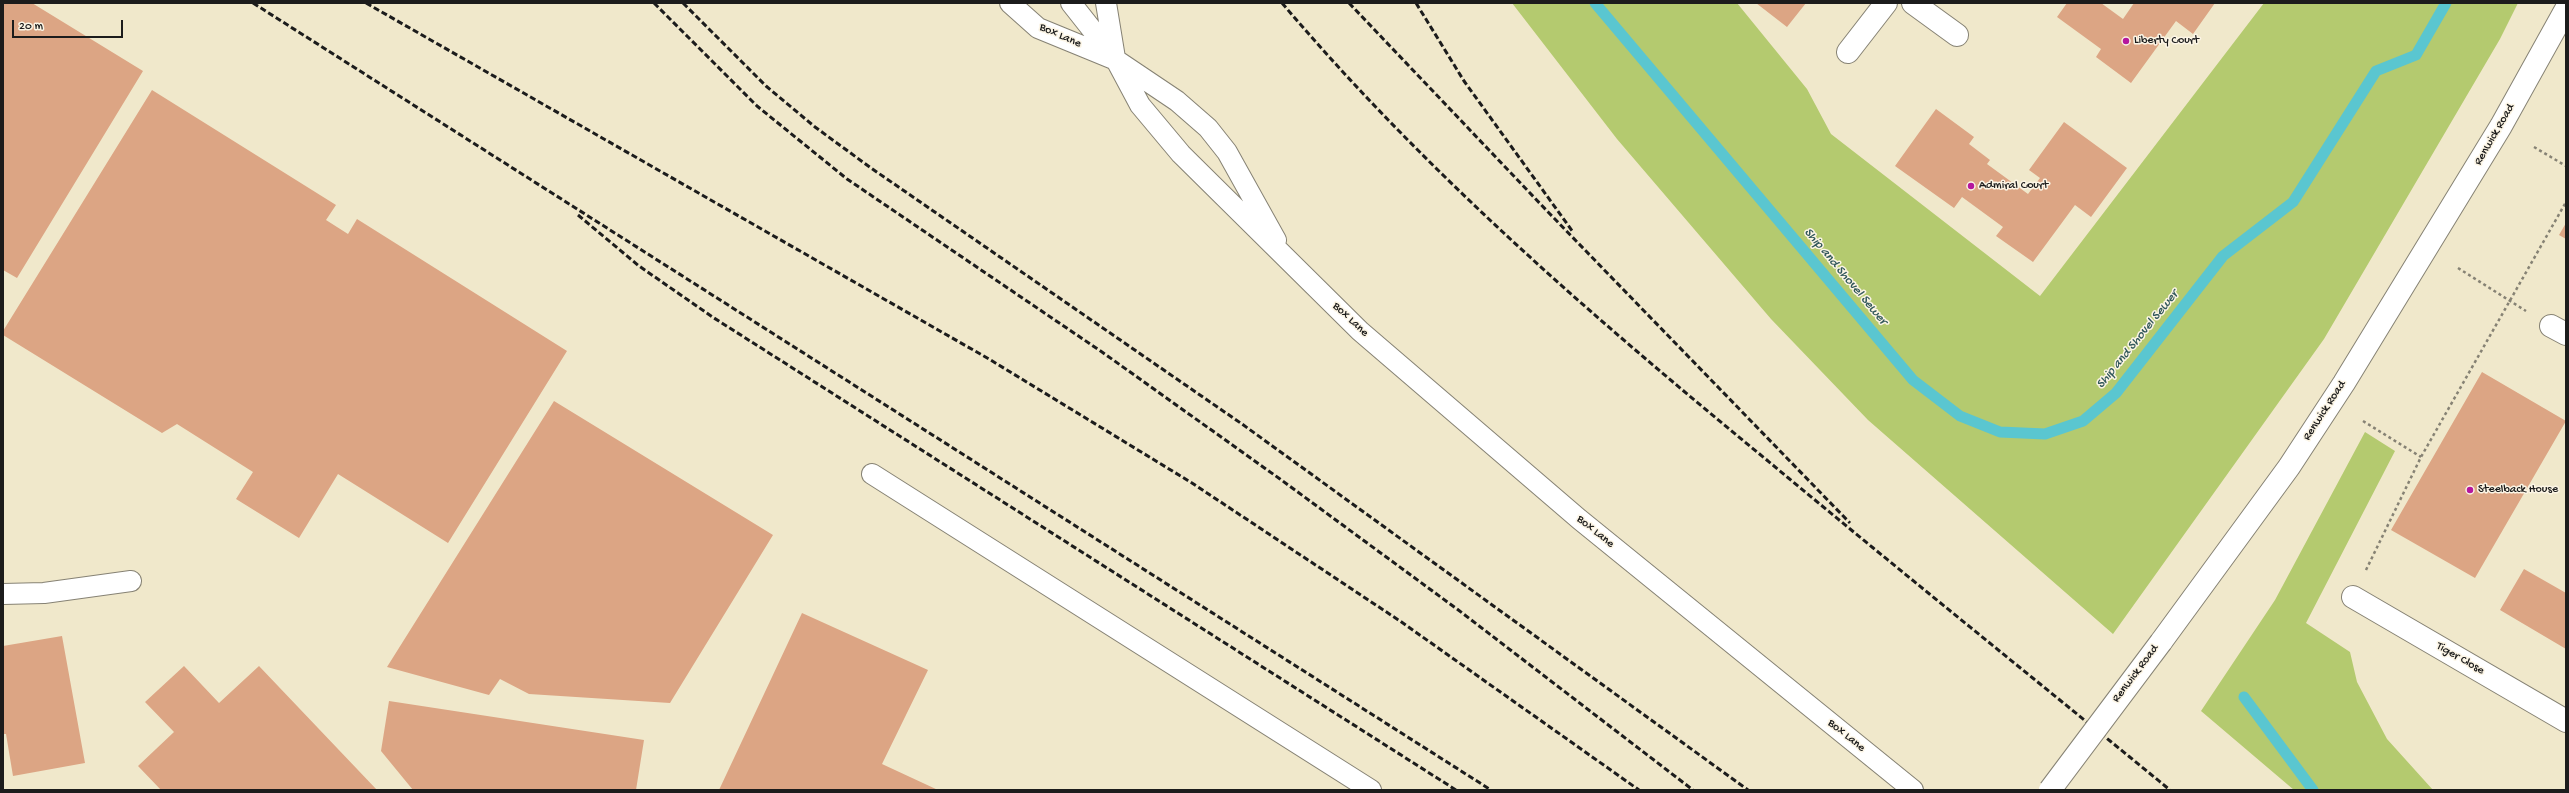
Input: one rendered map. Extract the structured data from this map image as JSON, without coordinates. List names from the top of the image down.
{
  "streets": {
    "street": ["Renwick Road", "Tiger Close"],
    "lane": ["Box Lane"]
  },
  "water": ["Ship and Shovel Sewer"],
  "places": ["Liberty Court", "Admiral Court", "Steelback House"],
  "scale_bar": "20 m"
}
